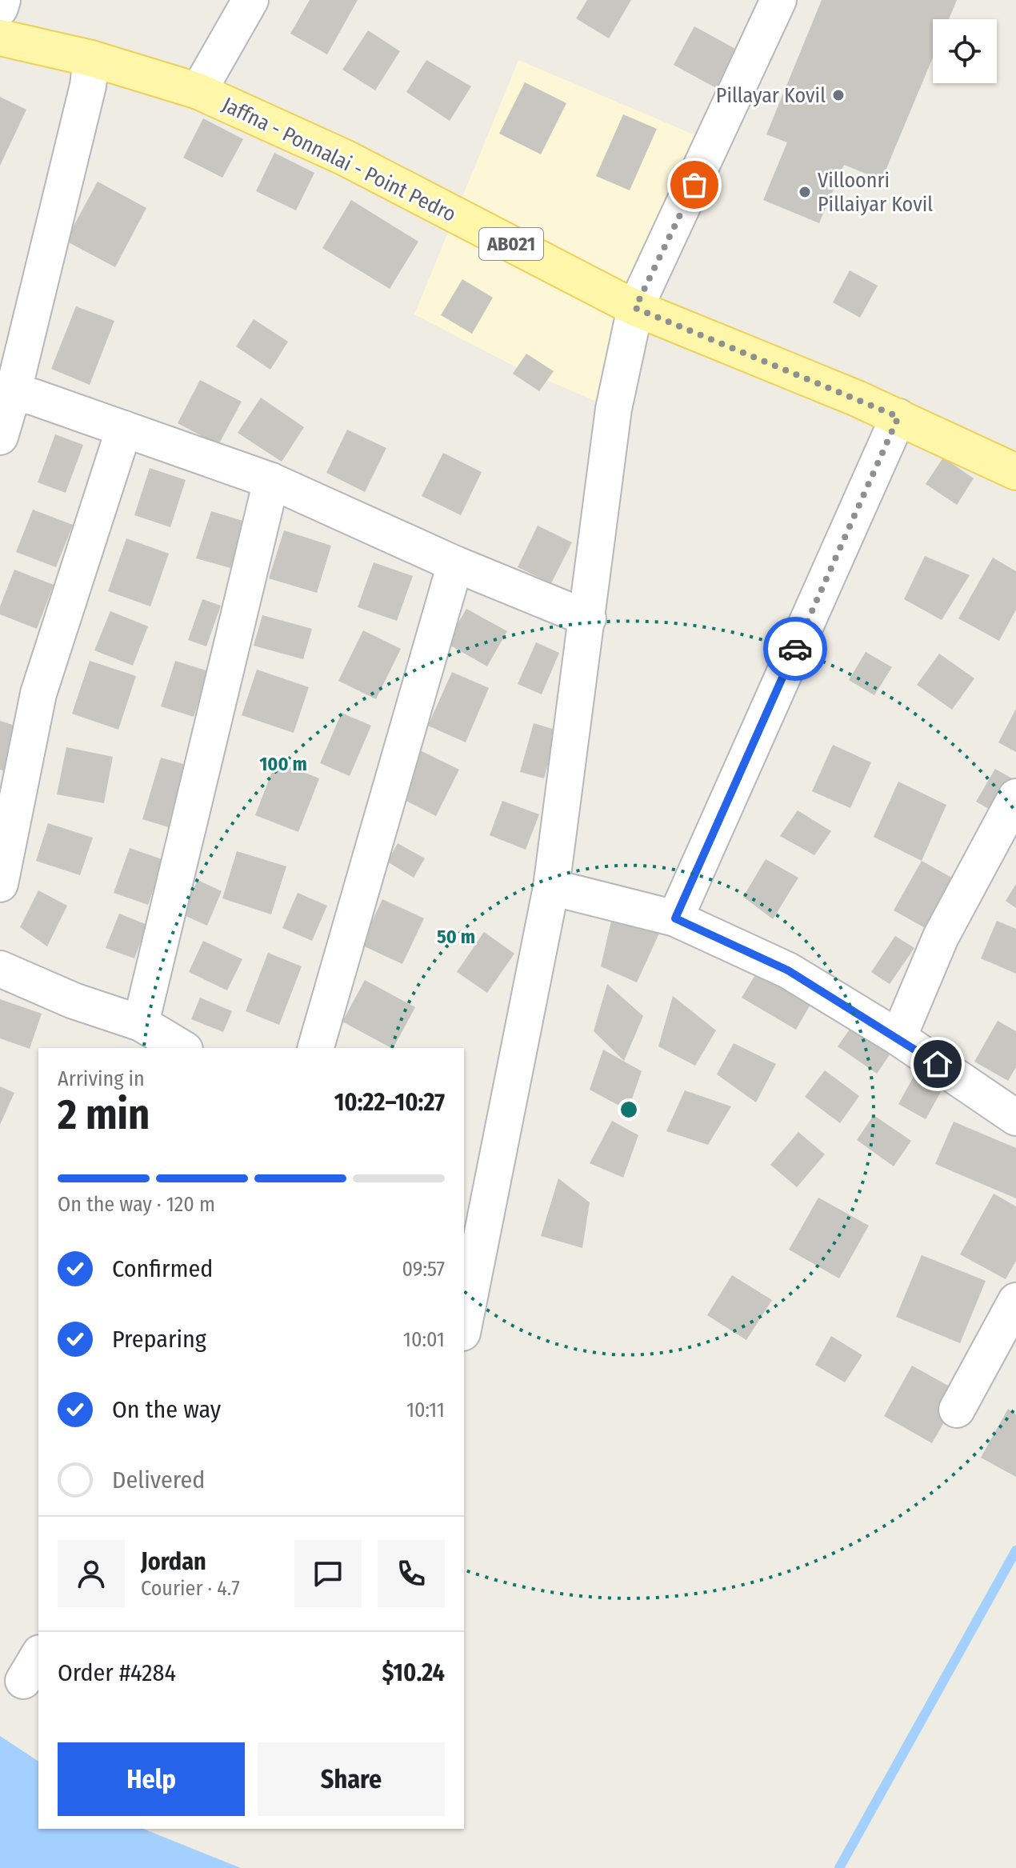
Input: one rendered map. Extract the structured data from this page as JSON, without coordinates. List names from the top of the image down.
{
  "streets": {
    "main road": ["Jaffna - Ponnalai - Point Pedro", "AB021"]
  },
  "places": ["Pillayar Kovil", "Villoonri Pillaiyar Kovil"],
  "page": {
    "heading": ["2 min", "Arriving in", "10:22–10:27"],
    "panel": [
      "Jordan",
      "Courier · 4.7",
      "Order #4284",
      "$10.24"
    ],
    "bar": "On the way · 120 m",
    "list": [
      ["Confirmed", "09:57"],
      ["Preparing", "10:01"],
      ["On the way", "10:11"],
      "Delivered"
    ],
    "buttons": ["Help", "Share"]
  },
  "rings": ["100 m", "50 m"]
}
